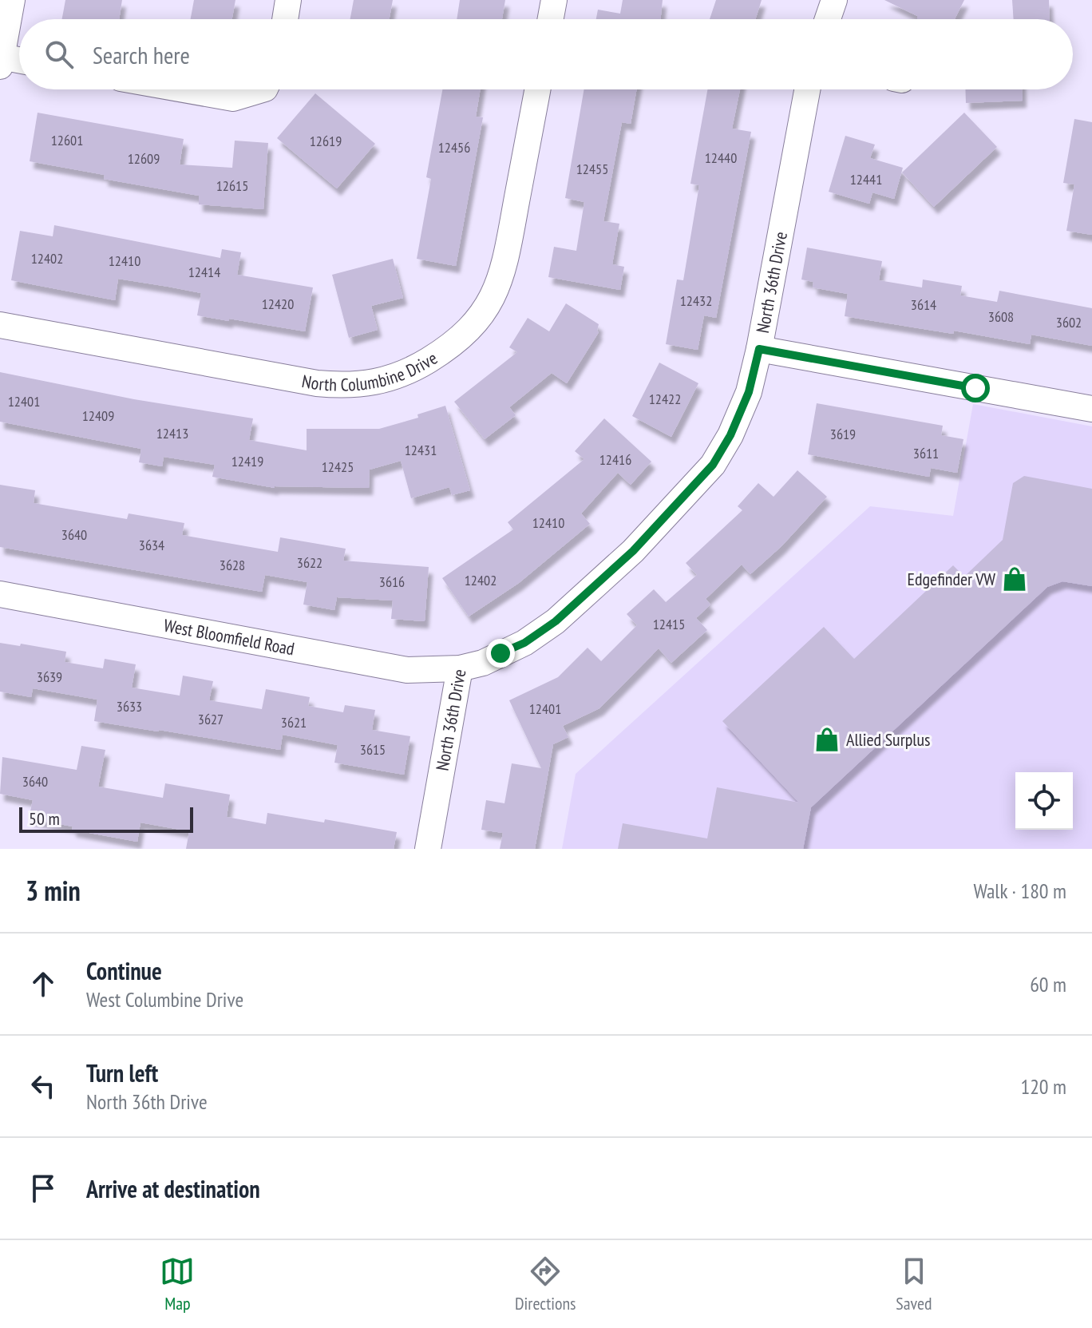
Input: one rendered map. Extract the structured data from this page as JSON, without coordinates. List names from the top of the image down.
{
  "streets": {
    "street": ["North 36th Drive", "North Columbine Drive", "West Bloomfield Road"]
  },
  "crossings": [
    ["North 36th Drive", "West Bloomfield Road"]
  ],
  "places": {
    "shop": ["Edgefinder VW", "Allied Surplus"]
  },
  "house_numbers": [
    "12601",
    "12619",
    "12456",
    "12440",
    "12609",
    "12455",
    "12441",
    "12615",
    "12402",
    "12410",
    "12414",
    "12432",
    "12420",
    "3614",
    "3608",
    "3602",
    "12422",
    "12401",
    "12409",
    "12413",
    "3619",
    "12431",
    "3611",
    "12416",
    "12419",
    "12425",
    "12410",
    "3640",
    "3634",
    "3622",
    "3628",
    "12402",
    "3616",
    "12415",
    "3639",
    "3633",
    "12401",
    "3627",
    "3621",
    "3615",
    "3640"
  ],
  "scale_bar": "50 m",
  "page": {
    "search": "Search here",
    "scale": "50 m",
    "heading": ["3 min", "Walk · 180 m"],
    "list": [
      ["Continue", "West Columbine Drive", "60 m"],
      ["Turn left", "North 36th Drive", "120 m"],
      "Arrive at destination"
    ],
    "nav": ["Map", "Directions", "Saved"]
  }
}
